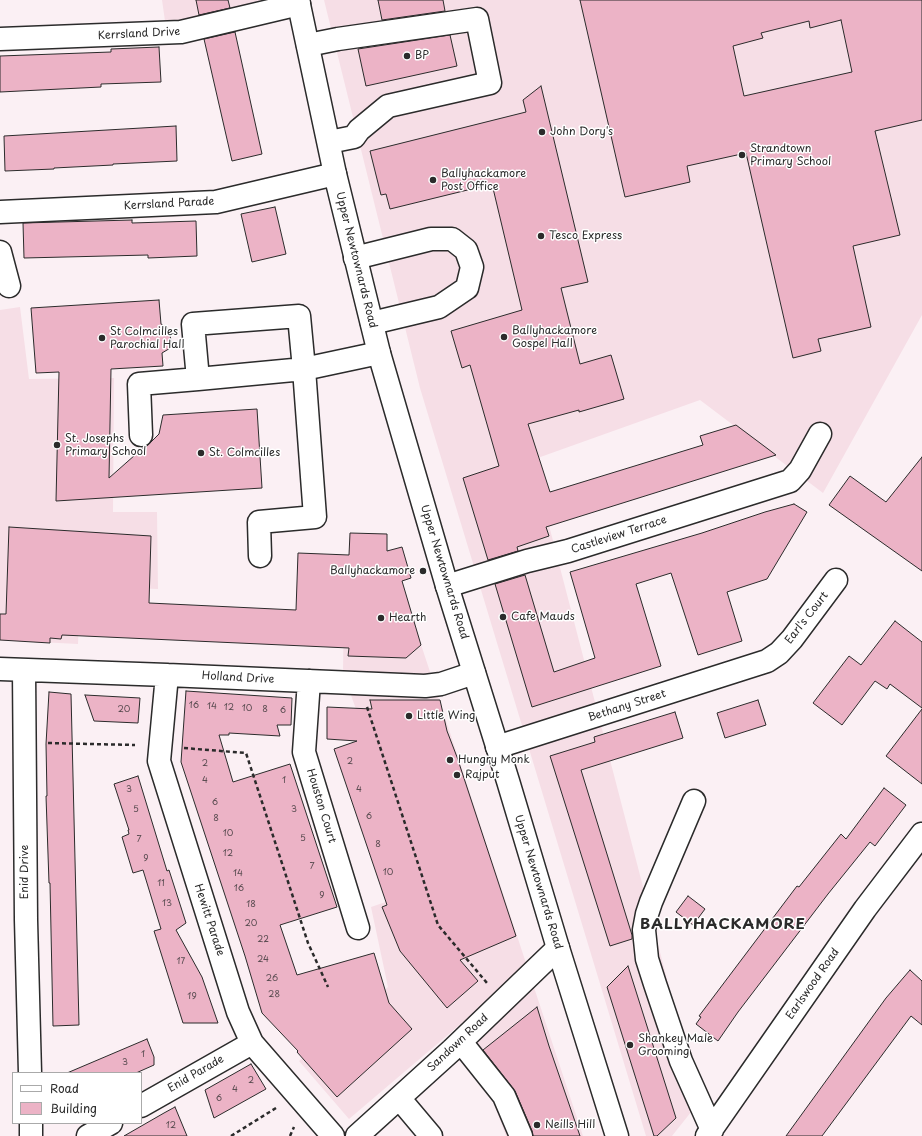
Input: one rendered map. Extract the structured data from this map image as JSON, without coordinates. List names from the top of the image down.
{
  "streets": {
    "street": [
      "Kerrsland Drive",
      "Kerrsland Parade",
      "Upper Newtownards Road",
      "Castleview Terrace",
      "Earl's Court",
      "Holland Drive",
      "Bethany Street",
      "Houston Court",
      "Enid Drive",
      "Hewitt Parade",
      "Earlswood Road",
      "Sandown Road",
      "Enid Parade"
    ]
  },
  "crossings": [
    ["Kerrsland Drive", "Upper Newtownards Road"],
    ["Kerrsland Parade", "Upper Newtownards Road"],
    ["Upper Newtownards Road", "Castleview Terrace"],
    ["Upper Newtownards Road", "Holland Drive"],
    ["Upper Newtownards Road", "Bethany Street"],
    ["Upper Newtownards Road", "Sandown Road"],
    ["Earl's Court", "Bethany Street"],
    ["Holland Drive", "Houston Court"],
    ["Holland Drive", "Enid Drive"],
    ["Holland Drive", "Hewitt Parade"],
    ["Hewitt Parade", "Enid Parade"]
  ],
  "districts": ["BALLYHACKAMORE"],
  "places": [
    "BP",
    "John Dory's",
    "Strandtown Primary School",
    "Ballyhackamore Post Office",
    "Tesco Express",
    "Ballyhackamore Gospel Hall",
    "St Colmcilles Parochial Hall",
    "St. Josephs Primary School",
    "St. Colmcilles",
    "Ballyhackamore",
    "Cafe Mauds",
    "Hearth",
    "Little Wing",
    "Hungry Monk",
    "Rajput",
    "Shankey Male Grooming",
    "Neills Hill"
  ],
  "house_numbers": [
    "16",
    "14",
    "12",
    "10",
    "20",
    "8",
    "6",
    "2",
    "2",
    "4",
    "1",
    "3",
    "4",
    "6",
    "5",
    "3",
    "6",
    "8",
    "10",
    "5",
    "7",
    "8",
    "12",
    "9",
    "7",
    "10",
    "14",
    "11",
    "16",
    "9",
    "13",
    "18",
    "20",
    "22",
    "24",
    "17",
    "26",
    "28",
    "19",
    "1",
    "3",
    "2",
    "4",
    "6",
    "12"
  ],
  "legend": ["Road", "Building"]
}
